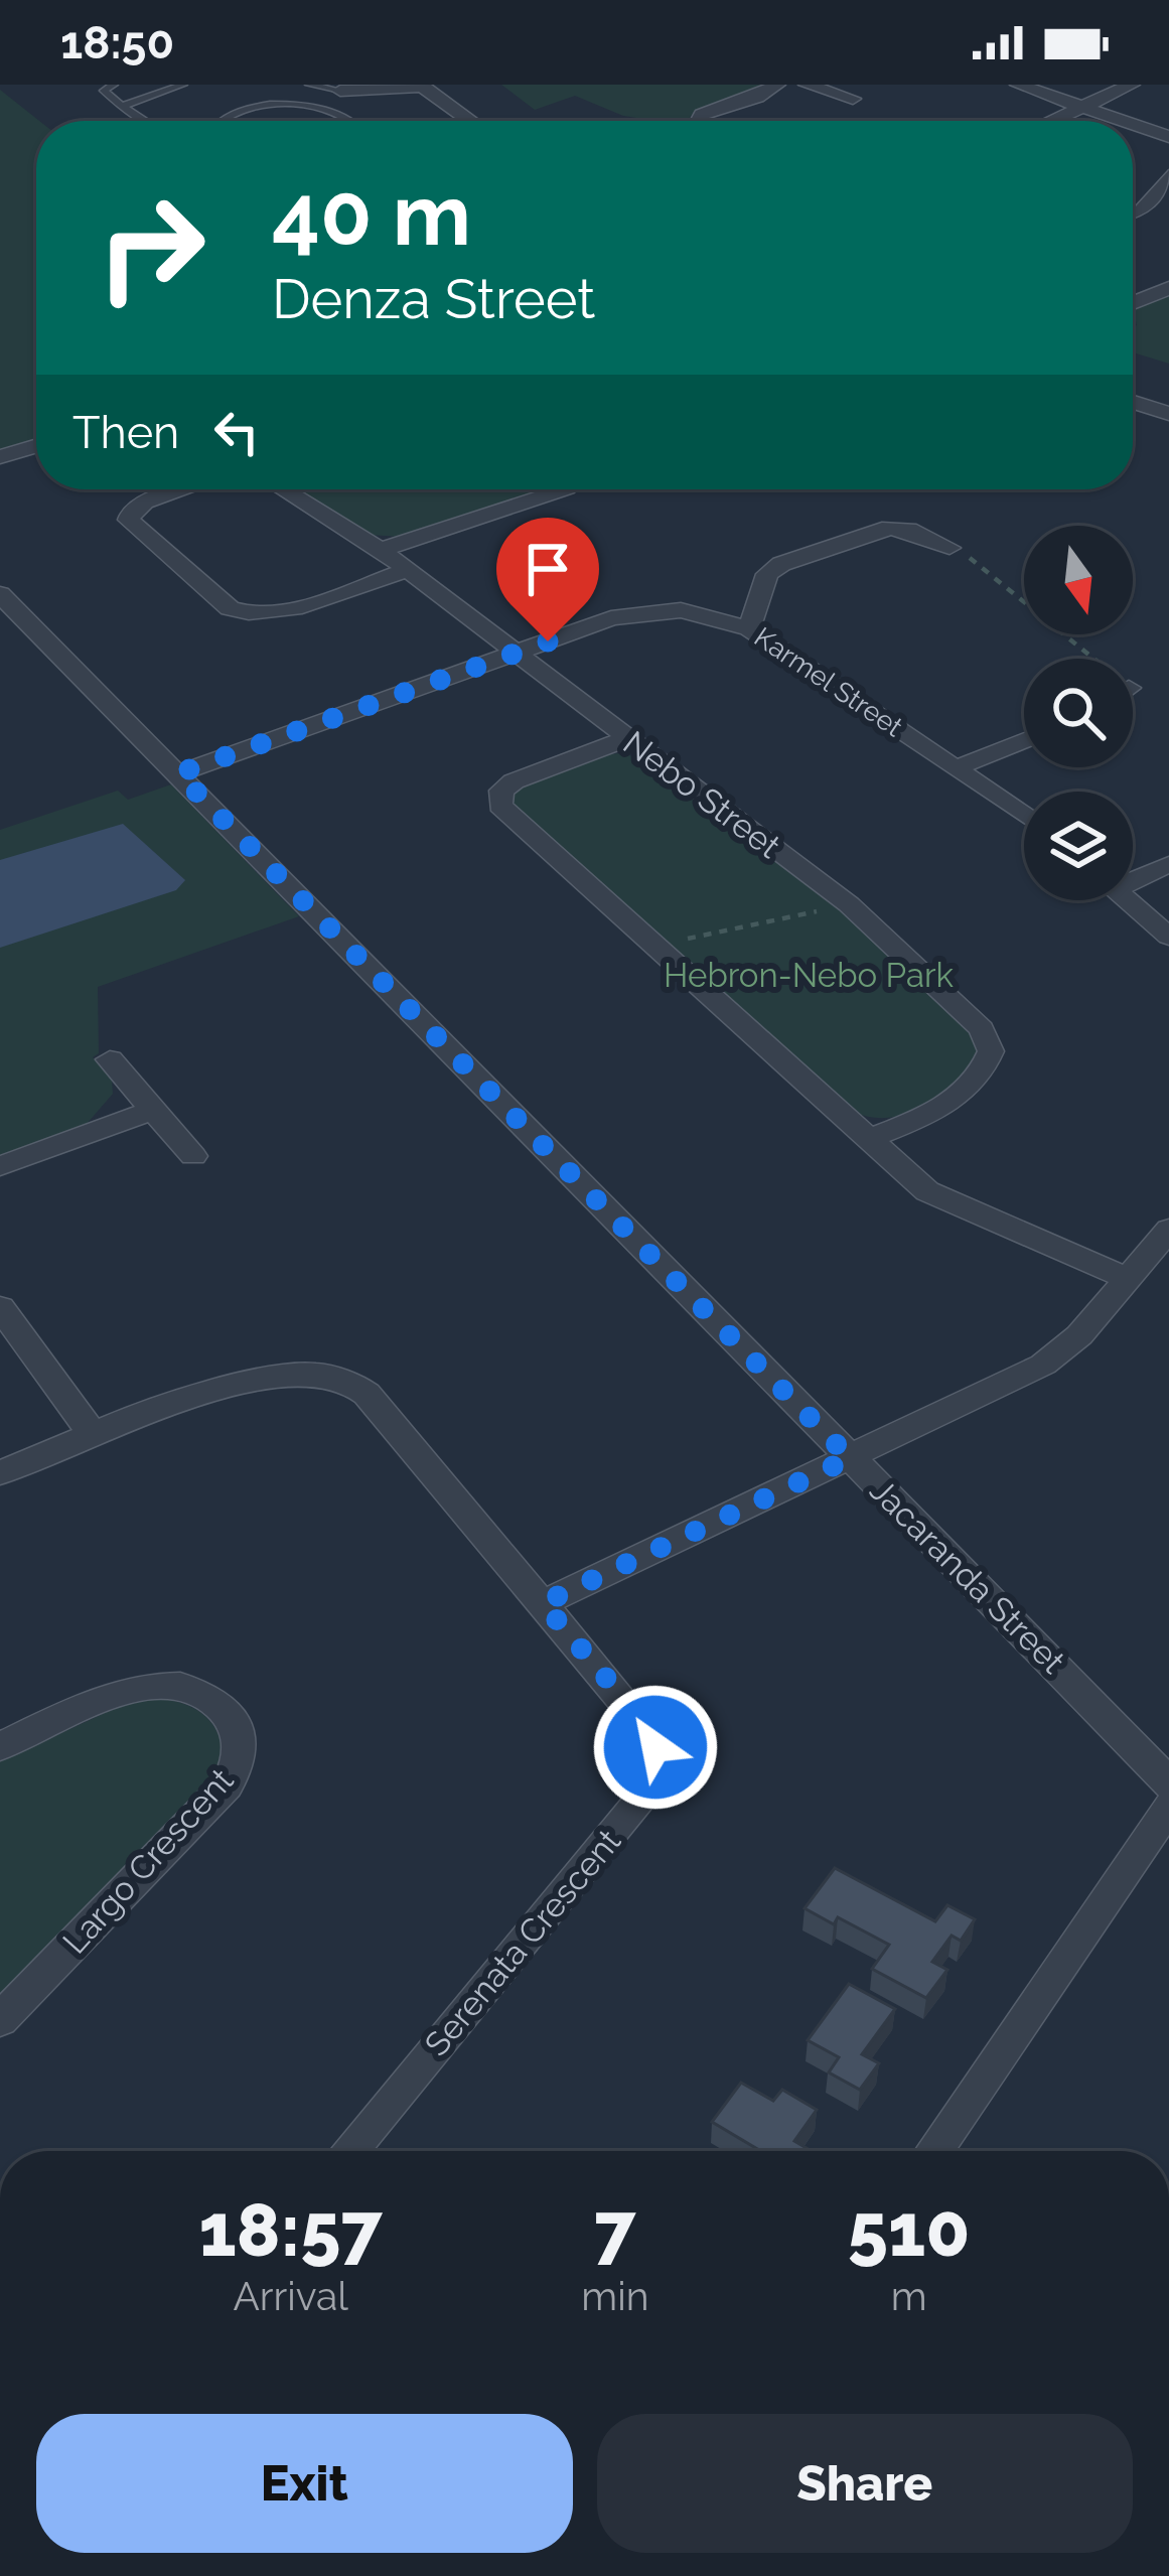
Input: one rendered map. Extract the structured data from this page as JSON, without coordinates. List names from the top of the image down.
{
  "streets": {
    "street": [
      "Karmel Street",
      "Nebo Street",
      "Jacaranda Street",
      "Largo Crescent",
      "Serenata Crescent"
    ]
  },
  "crossings": [
    ["Karmel Street", "Nebo Street"],
    ["Karmel Street", "Jacaranda Street"]
  ],
  "parks": ["Hebron-Nebo Park"],
  "north": "bottom",
  "page": {
    "status": "18:50",
    "turn": ["40 m", "Denza Street"],
    "then": "Then",
    "eta": [
      "18:57",
      "Arrival",
      "7",
      "min",
      "510",
      "m"
    ],
    "buttons": ["Exit", "Share"]
  }
}
